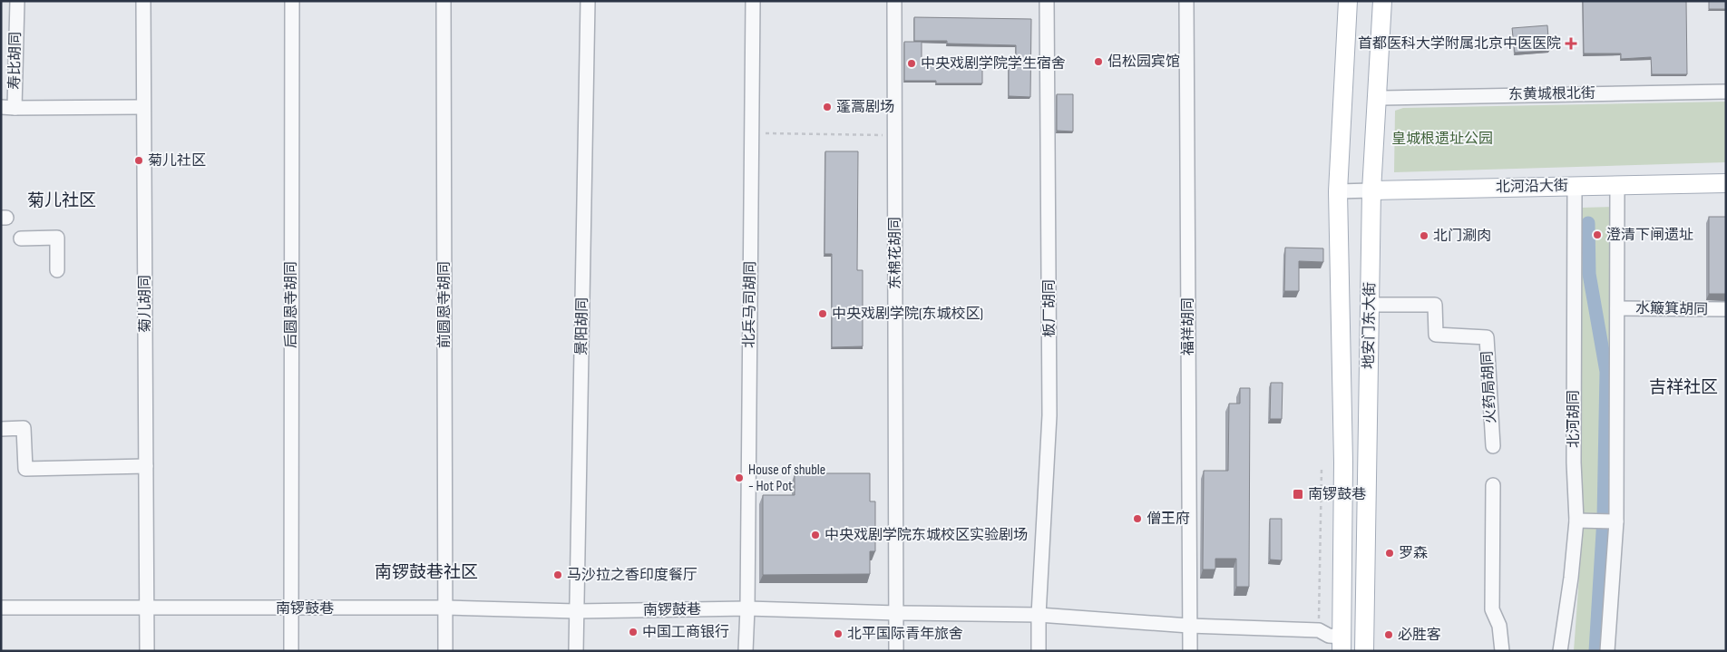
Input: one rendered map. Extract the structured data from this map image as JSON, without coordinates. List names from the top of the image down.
{
  "streets": {
    "main road": ["北河沿大街", "地安门东大街"],
    "street": [
      "寿比胡同",
      "东黄城根北街",
      "东棉花胡同",
      "菊儿胡同",
      "后圆恩寺胡同",
      "前圆恩寺胡同",
      "北兵马司胡同",
      "板厂胡同",
      "水簸箕胡同",
      "景阳胡同",
      "福祥胡同",
      "火药局胡同",
      "北河胡同",
      "南锣鼓巷"
    ]
  },
  "crossings": [
    ["东黄城根北街", "地安门东大街"],
    ["北河沿大街", "地安门东大街"],
    ["北河沿大街", "北河胡同"],
    ["东棉花胡同", "南锣鼓巷"],
    ["菊儿胡同", "南锣鼓巷"],
    ["后圆恩寺胡同", "南锣鼓巷"],
    ["前圆恩寺胡同", "南锣鼓巷"],
    ["北兵马司胡同", "南锣鼓巷"],
    ["板厂胡同", "南锣鼓巷"],
    ["地安门东大街", "火药局胡同"],
    ["地安门东大街", "南锣鼓巷"],
    ["景阳胡同", "南锣鼓巷"],
    ["福祥胡同", "南锣鼓巷"]
  ],
  "districts": ["菊儿社区", "吉祥社区", "南锣鼓巷社区"],
  "parks": ["皇城根遗址公园"],
  "places": {
    "health": ["首都医科大学附属北京中医医院"],
    "other": [
      "侣松园宾馆",
      "中央戏剧学院学生宿舍",
      "蓬蒿剧场",
      "菊儿社区",
      "澄清下闸遗址",
      "北门涮肉",
      "中央戏剧学院(东城校区)",
      "House of shuble - Hot Pot",
      "僧王府",
      "中央戏剧学院东城校区实验剧场",
      "罗森",
      "马沙拉之香印度餐厅",
      "中国工商银行",
      "北平国际青年旅舍",
      "必胜客"
    ],
    "transit": ["南锣鼓巷"]
  }
}
